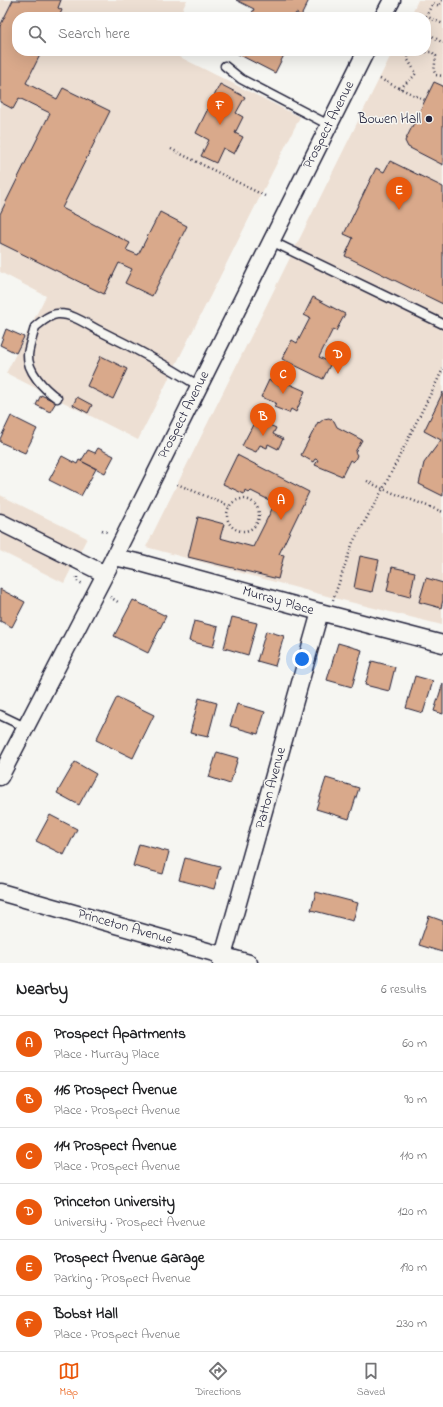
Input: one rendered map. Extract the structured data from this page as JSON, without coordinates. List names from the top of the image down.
{
  "streets": {
    "street": [
      "Prospect Avenue",
      "Murray Place",
      "Patton Avenue",
      "Princeton Avenue"
    ]
  },
  "crossings": [
    ["Prospect Avenue", "Murray Place"],
    ["Murray Place", "Patton Avenue"],
    ["Patton Avenue", "Princeton Avenue"]
  ],
  "places": ["Bowen Hall"],
  "page": {
    "search": "Search here",
    "pins": [
      "F",
      "E",
      "D",
      "C",
      "B",
      "A"
    ],
    "heading": ["Nearby", "6 results"],
    "list": [
      {
        "mark": "A",
        "name": "Prospect Apartments",
        "note": "Place · Murray Place",
        "value": "60 m"
      },
      {
        "mark": "B",
        "name": "116 Prospect Avenue",
        "note": "Place · Prospect Avenue",
        "value": "90 m"
      },
      {
        "mark": "C",
        "name": "114 Prospect Avenue",
        "note": "Place · Prospect Avenue",
        "value": "110 m"
      },
      {
        "mark": "D",
        "name": "Princeton University",
        "note": "University · Prospect Avenue",
        "value": "120 m"
      },
      {
        "mark": "E",
        "name": "Prospect Avenue Garage",
        "note": "Parking · Prospect Avenue",
        "value": "190 m"
      },
      {
        "mark": "F",
        "name": "Bobst Hall",
        "note": "Place · Prospect Avenue",
        "value": "230 m"
      }
    ],
    "nav": ["Map", "Directions", "Saved"]
  }
}
